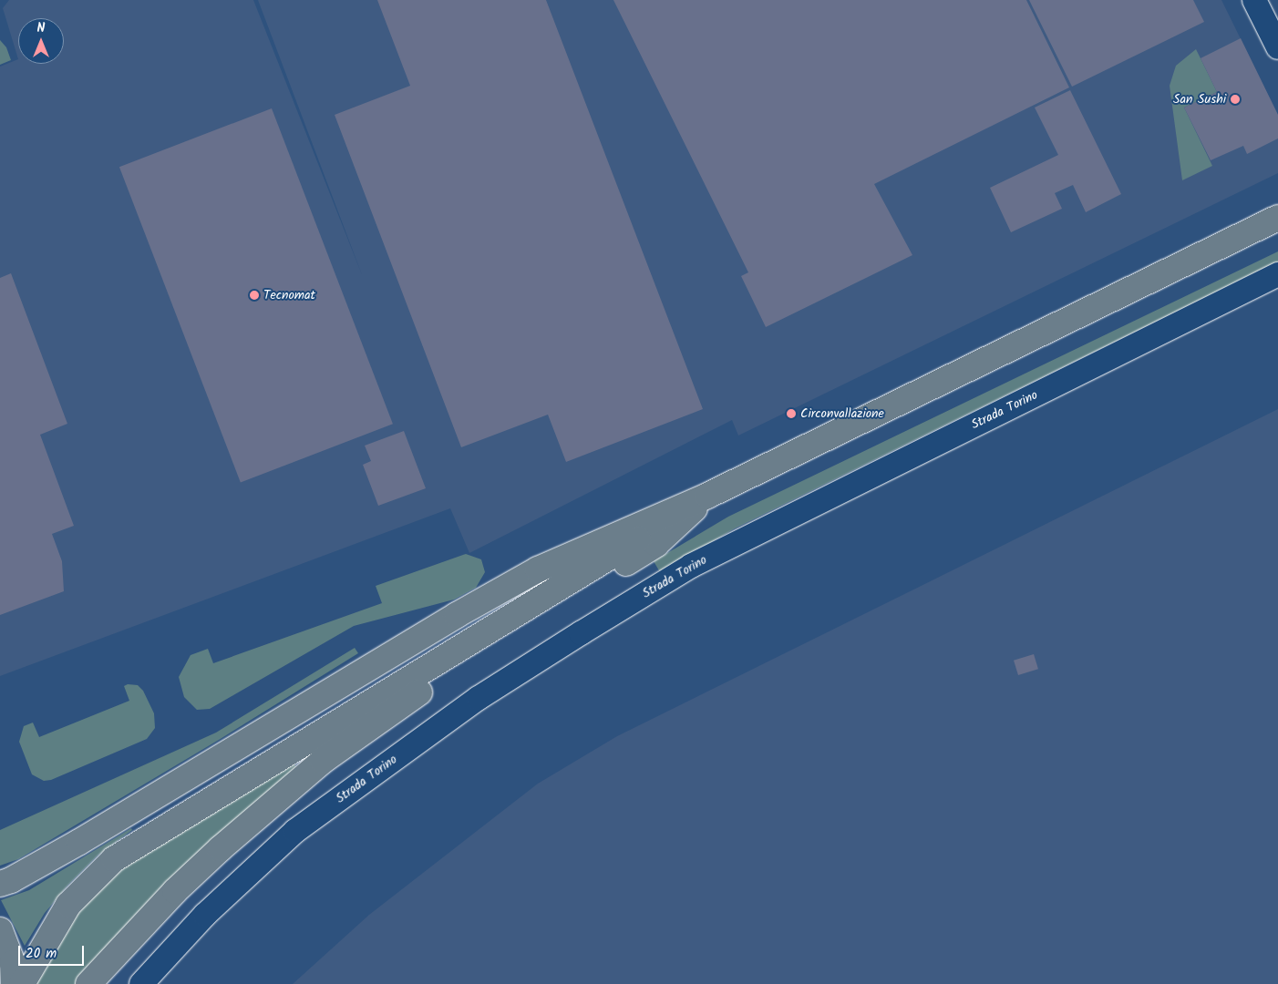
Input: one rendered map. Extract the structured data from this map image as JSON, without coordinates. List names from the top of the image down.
{
  "streets": {
    "street": ["Strada Torino"]
  },
  "places": ["San Sushi", "Tecnomat", "Circonvallazione"],
  "scale_bar": "20 m",
  "north": "top"
}
